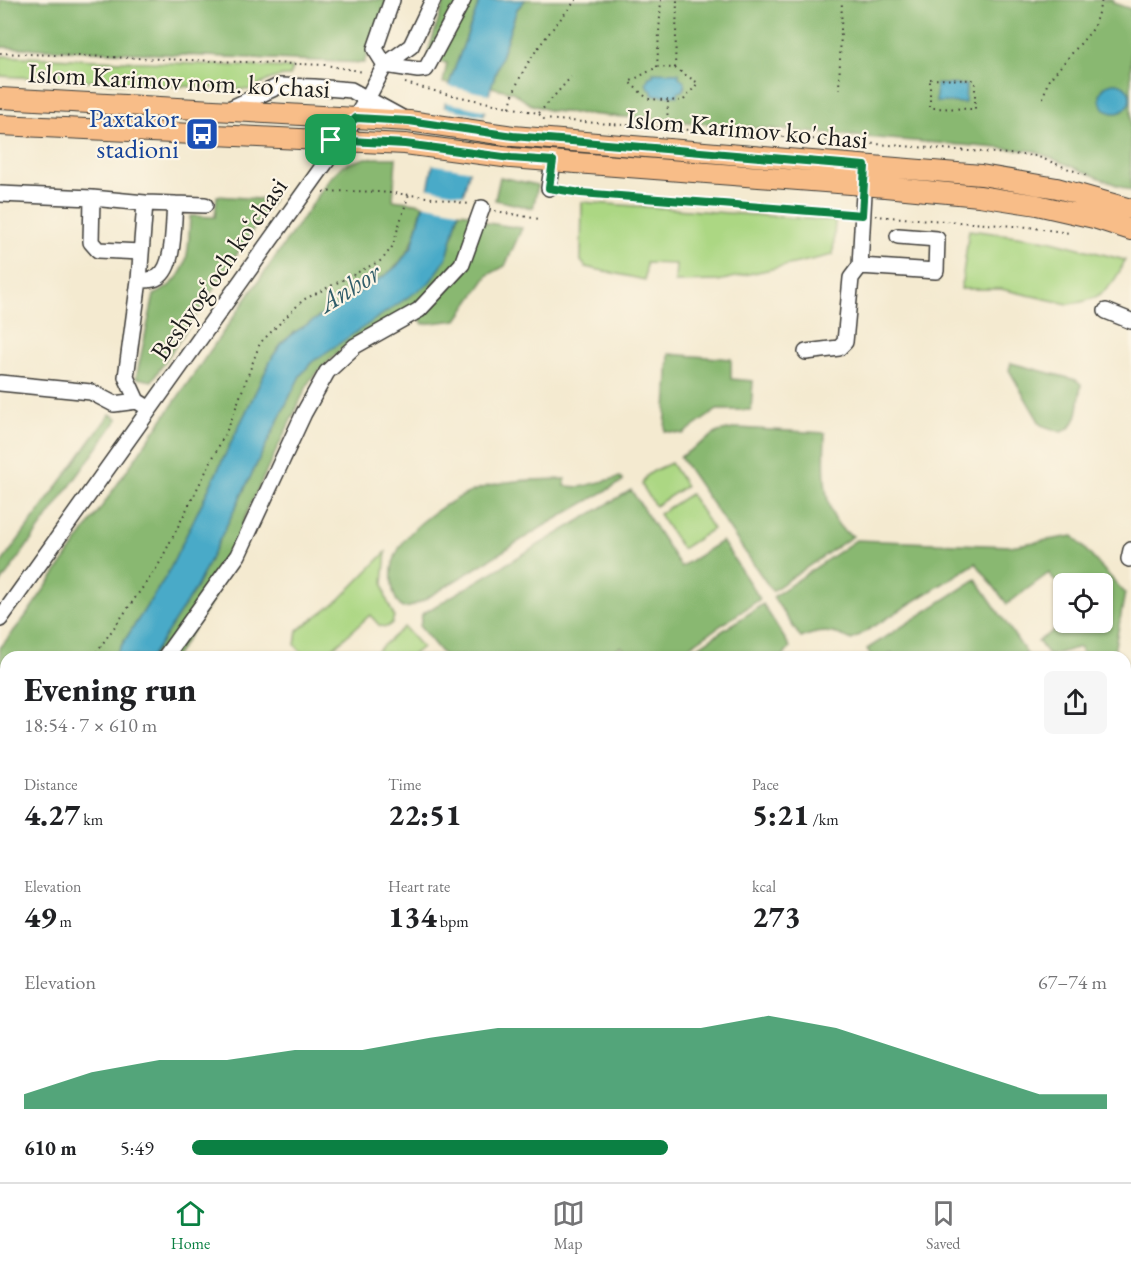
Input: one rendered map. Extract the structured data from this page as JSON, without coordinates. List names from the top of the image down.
{
  "streets": {
    "main road": ["Islom Karimov nom. ko'chasi", "Islom Karimov ko'chasi"],
    "street": ["Beshyogʻoch koʻchasi"]
  },
  "crossings": [
    ["Islom Karimov nom. ko'chasi", "Islom Karimov ko'chasi"],
    ["Islom Karimov nom. ko'chasi", "Beshyogʻoch koʻchasi"],
    ["Islom Karimov ko'chasi", "Beshyogʻoch koʻchasi"]
  ],
  "water": ["Anhor"],
  "places": {
    "bus stop": ["Paxtakor stadioni"]
  },
  "page": {
    "heading": ["Evening run", "18:54 · 7 × 610 m"],
    "stats": [
      ["Distance", "4.27 km"],
      ["Time", "22:51"],
      ["Pace", "5:21 /km"],
      ["Elevation", "49 m"],
      ["Heart rate", "134 bpm"],
      ["kcal", "273"]
    ],
    "chart": ["Elevation", "67–74 m"],
    "list": [
      {
        "name": "610 m",
        "note": "5:49"
      }
    ],
    "tabs": ["Home", "Map", "Saved"]
  }
}
